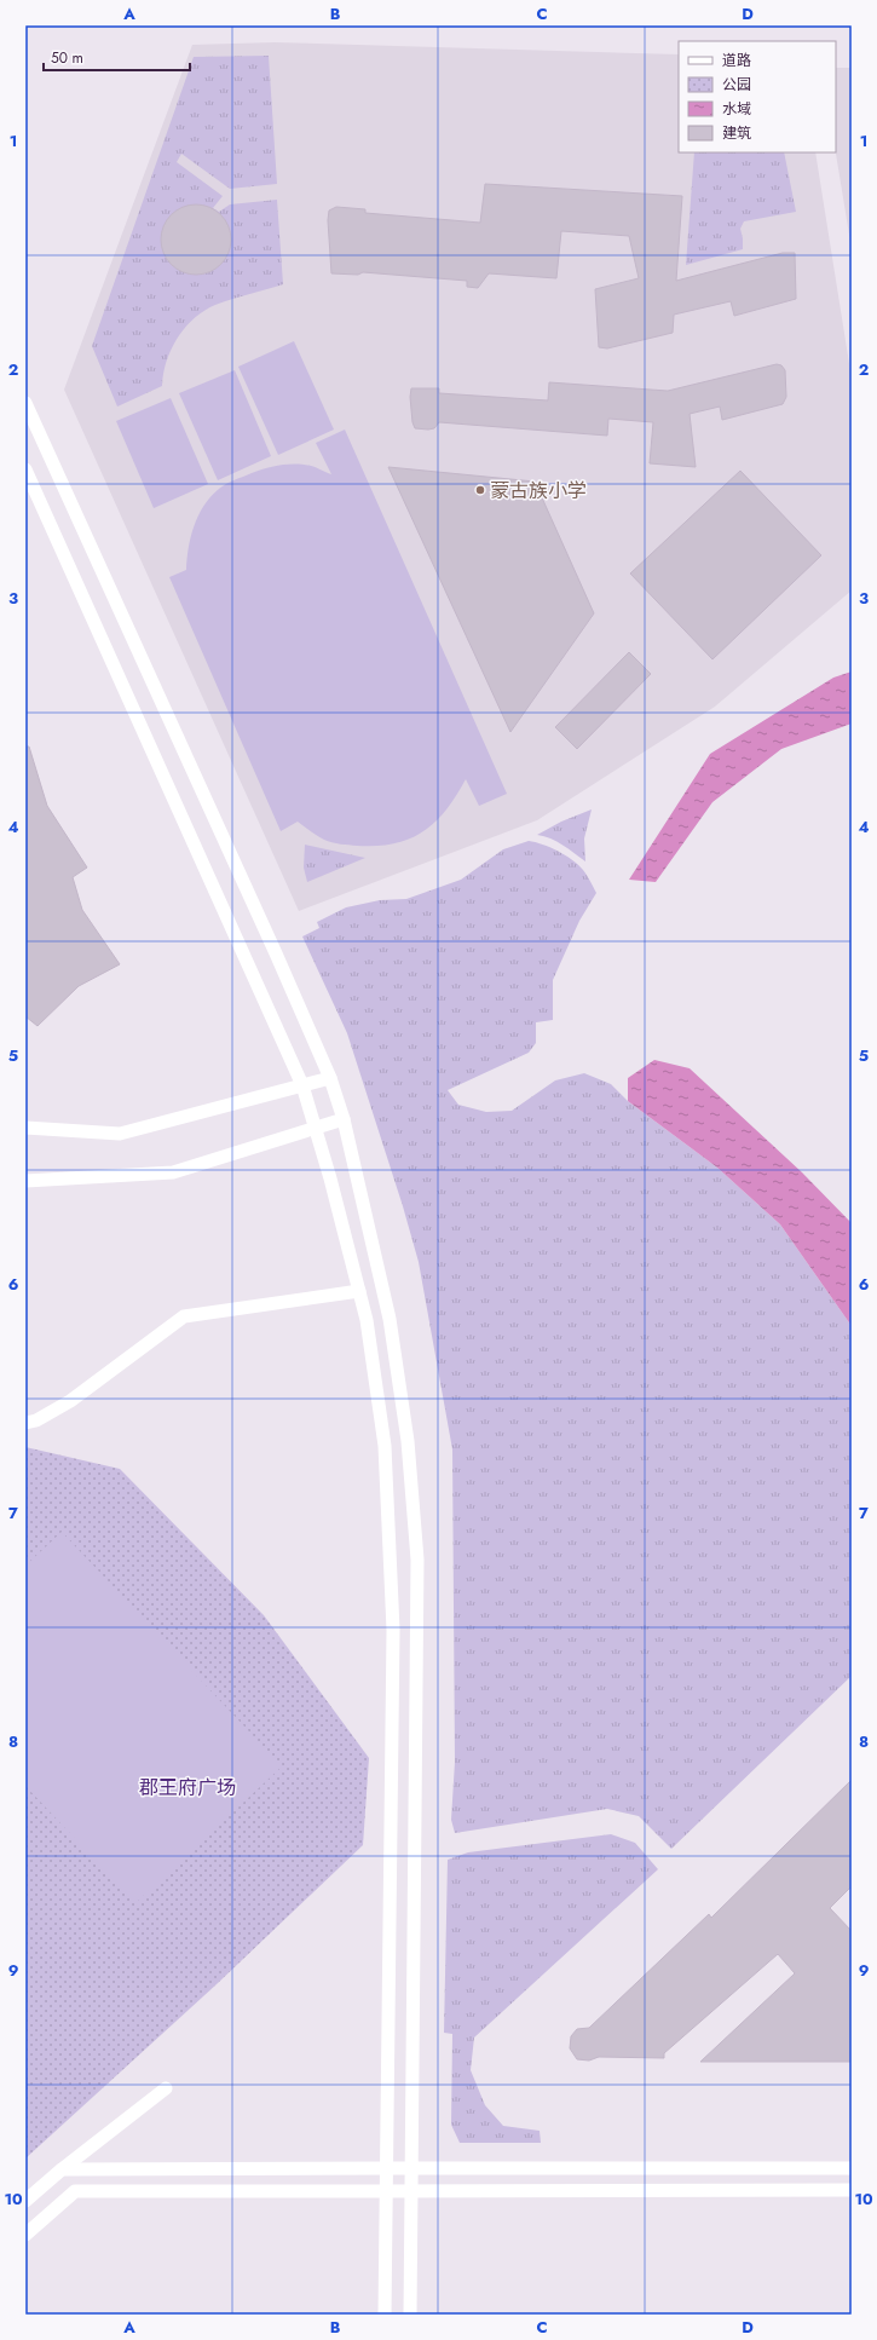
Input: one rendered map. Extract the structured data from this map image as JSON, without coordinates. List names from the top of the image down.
{
  "parks": ["郡王府广场"],
  "places": ["蒙古族小学"],
  "legend": [
    "道路",
    "公园",
    "水域",
    "建筑"
  ],
  "scale_bar": "50 m",
  "grid": {
    "columns": [
      "A",
      "B",
      "C",
      "D"
    ],
    "rows": [
      "1",
      "2",
      "3",
      "4",
      "5",
      "6",
      "7",
      "8",
      "9",
      "10"
    ]
  }
}
